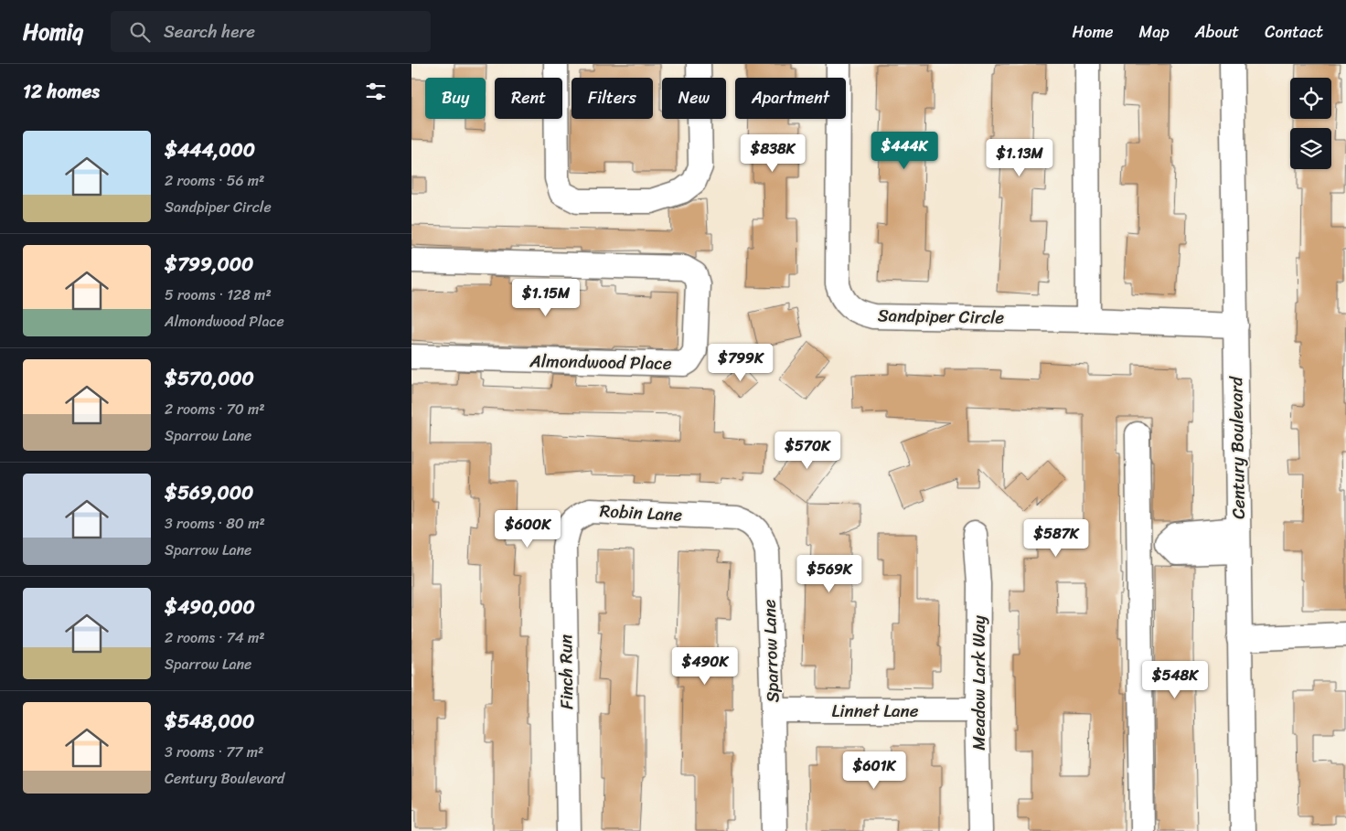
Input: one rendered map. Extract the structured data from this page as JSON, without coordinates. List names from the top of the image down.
{
  "streets": {
    "street": [
      "Sandpiper Circle",
      "Almondwood Place",
      "Century Boulevard",
      "Robin Lane",
      "Sparrow Lane",
      "Finch Run",
      "Meadow Lark Way",
      "Linnet Lane"
    ]
  },
  "crossings": [
    ["Sandpiper Circle", "Century Boulevard"],
    ["Robin Lane", "Sparrow Lane"],
    ["Robin Lane", "Finch Run"],
    ["Sparrow Lane", "Linnet Lane"],
    ["Meadow Lark Way", "Linnet Lane"]
  ],
  "page": {
    "header": "Homiq",
    "search": "Search here",
    "nav": [
      "Home",
      "Map",
      "About",
      "Contact"
    ],
    "heading": "12 homes",
    "chip": [
      "Buy",
      "Rent",
      "Filters",
      "New",
      "Apartment"
    ],
    "list": [
      {
        "name": "$444,000",
        "note": "2 rooms · 56 m² · Sandpiper Circle"
      },
      {
        "name": "$799,000",
        "note": "5 rooms · 128 m² · Almondwood Place"
      },
      {
        "name": "$570,000",
        "note": "2 rooms · 70 m² · Sparrow Lane"
      },
      {
        "name": "$569,000",
        "note": "3 rooms · 80 m² · Sparrow Lane"
      },
      {
        "name": "$490,000",
        "note": "2 rooms · 74 m² · Sparrow Lane"
      },
      {
        "name": "$548,000",
        "note": "3 rooms · 77 m² · Century Boulevard"
      }
    ],
    "price": [
      "$444K",
      "$838K",
      "$1.13M",
      "$1.15M",
      "$799K",
      "$570K",
      "$600K",
      "$587K",
      "$569K",
      "$490K",
      "$548K",
      "$601K"
    ]
  }
}
